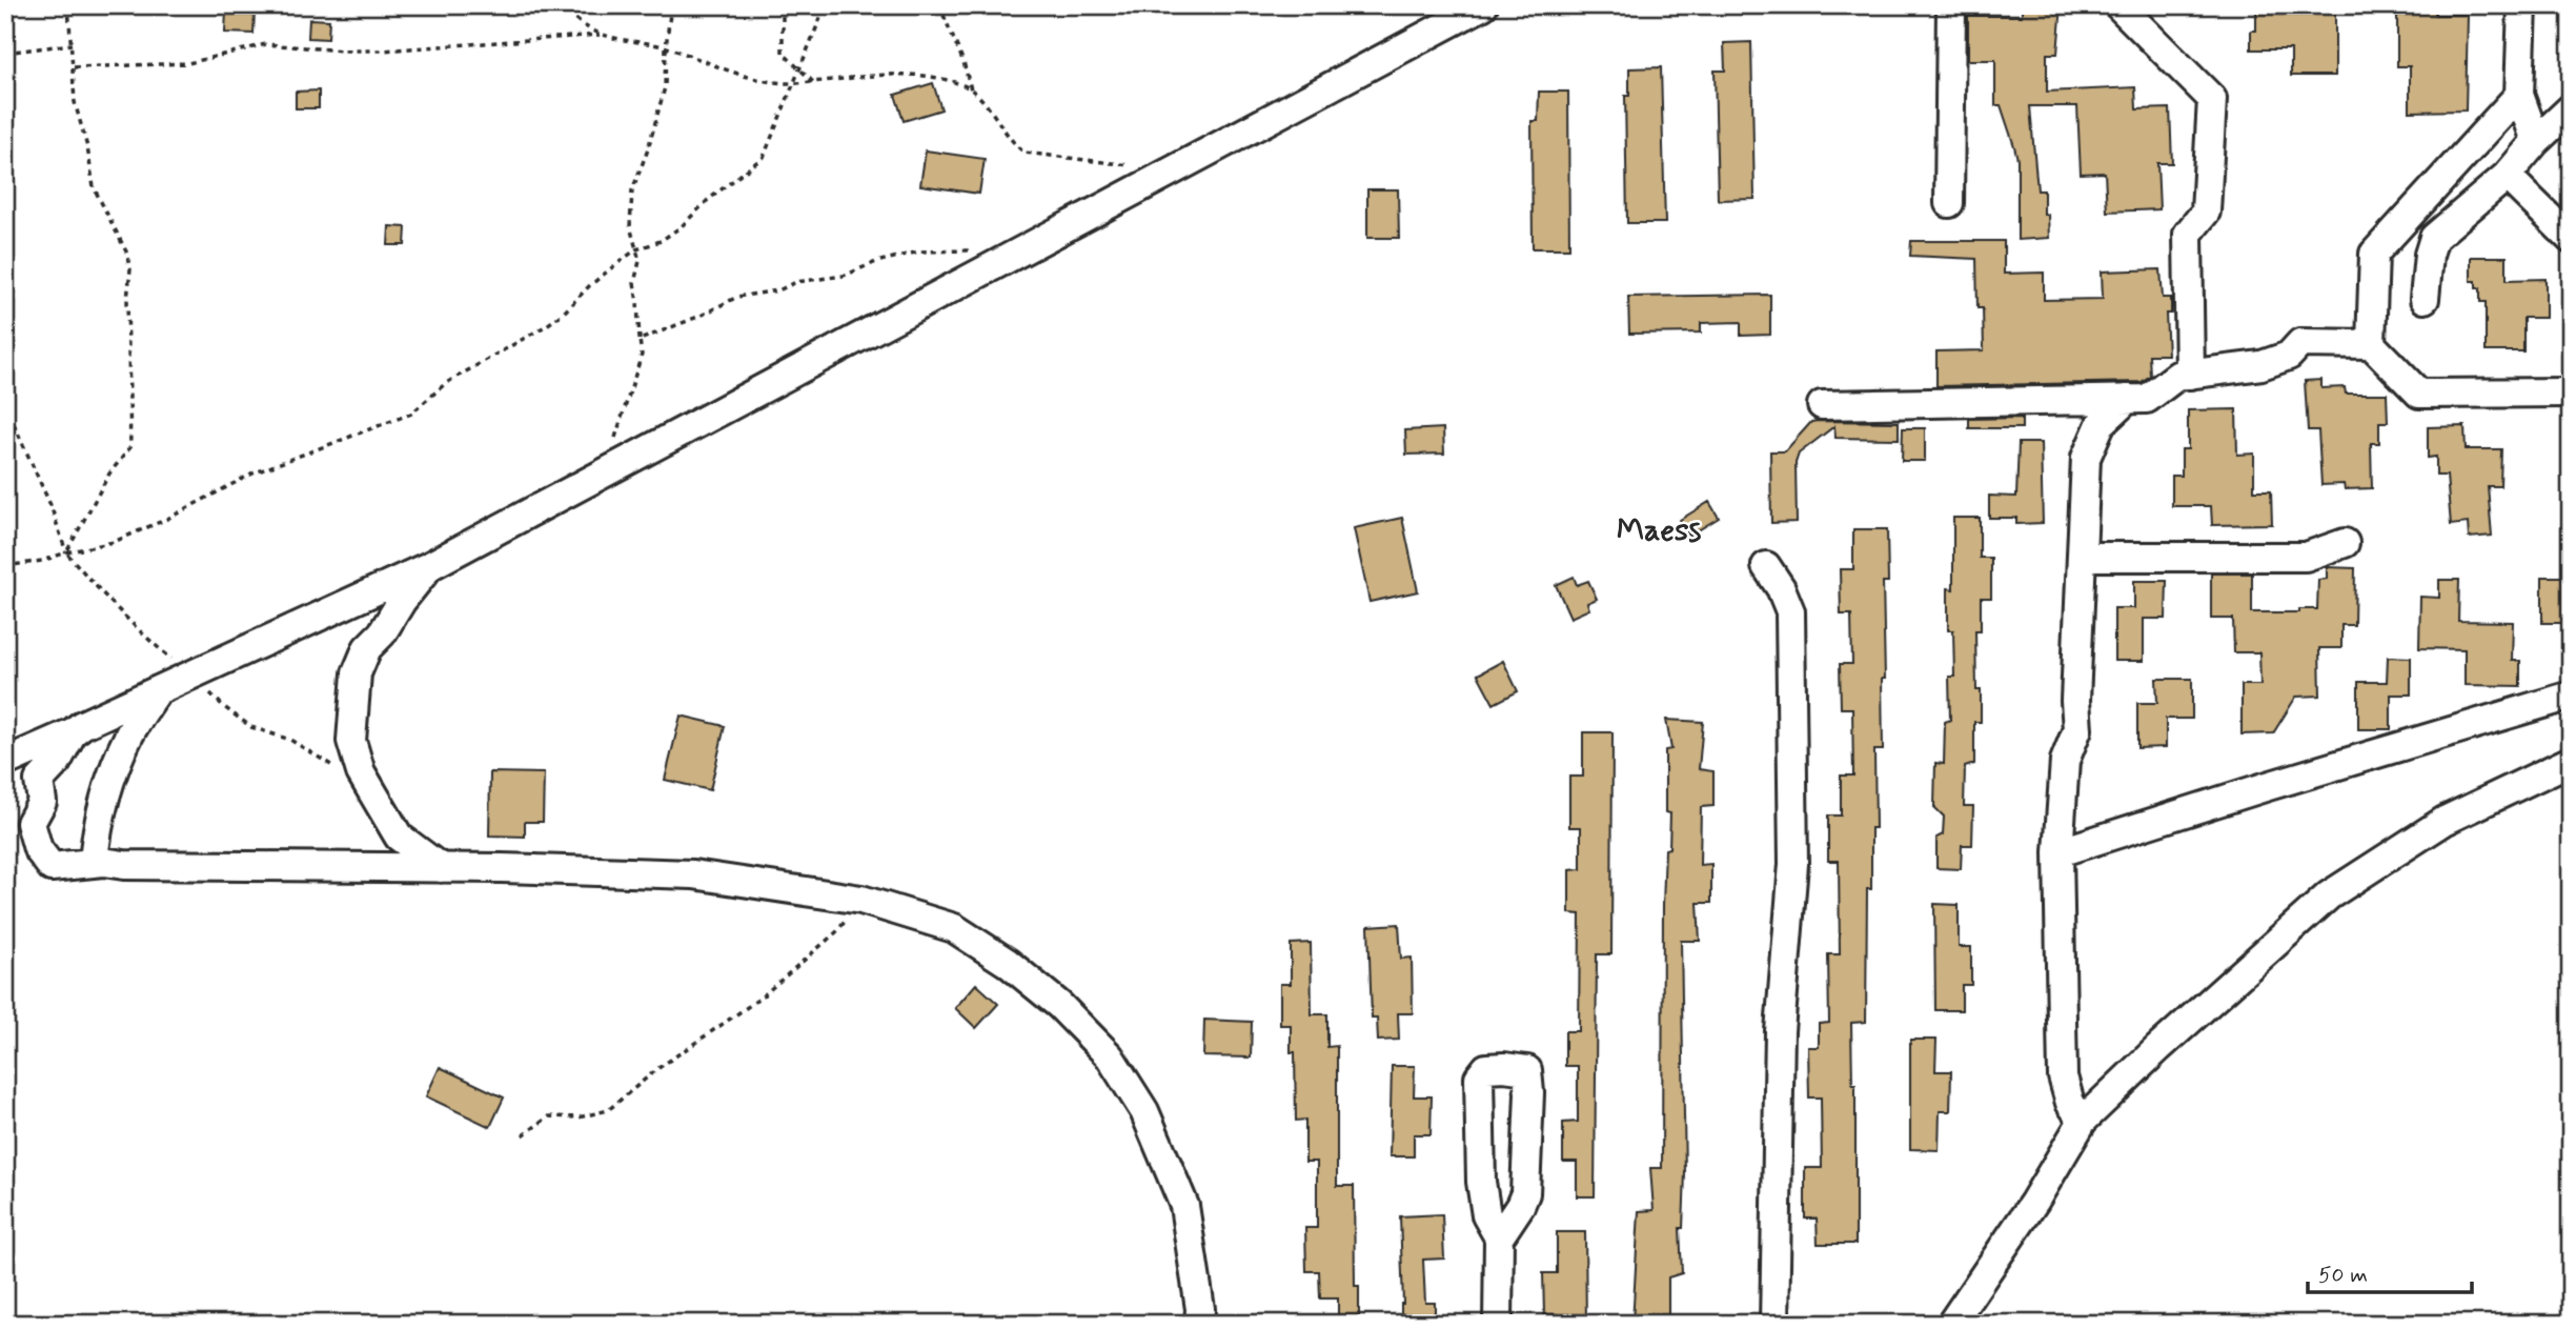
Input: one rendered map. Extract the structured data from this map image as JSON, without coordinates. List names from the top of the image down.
{
  "districts": ["Maess"],
  "scale_bar": "50 m"
}
